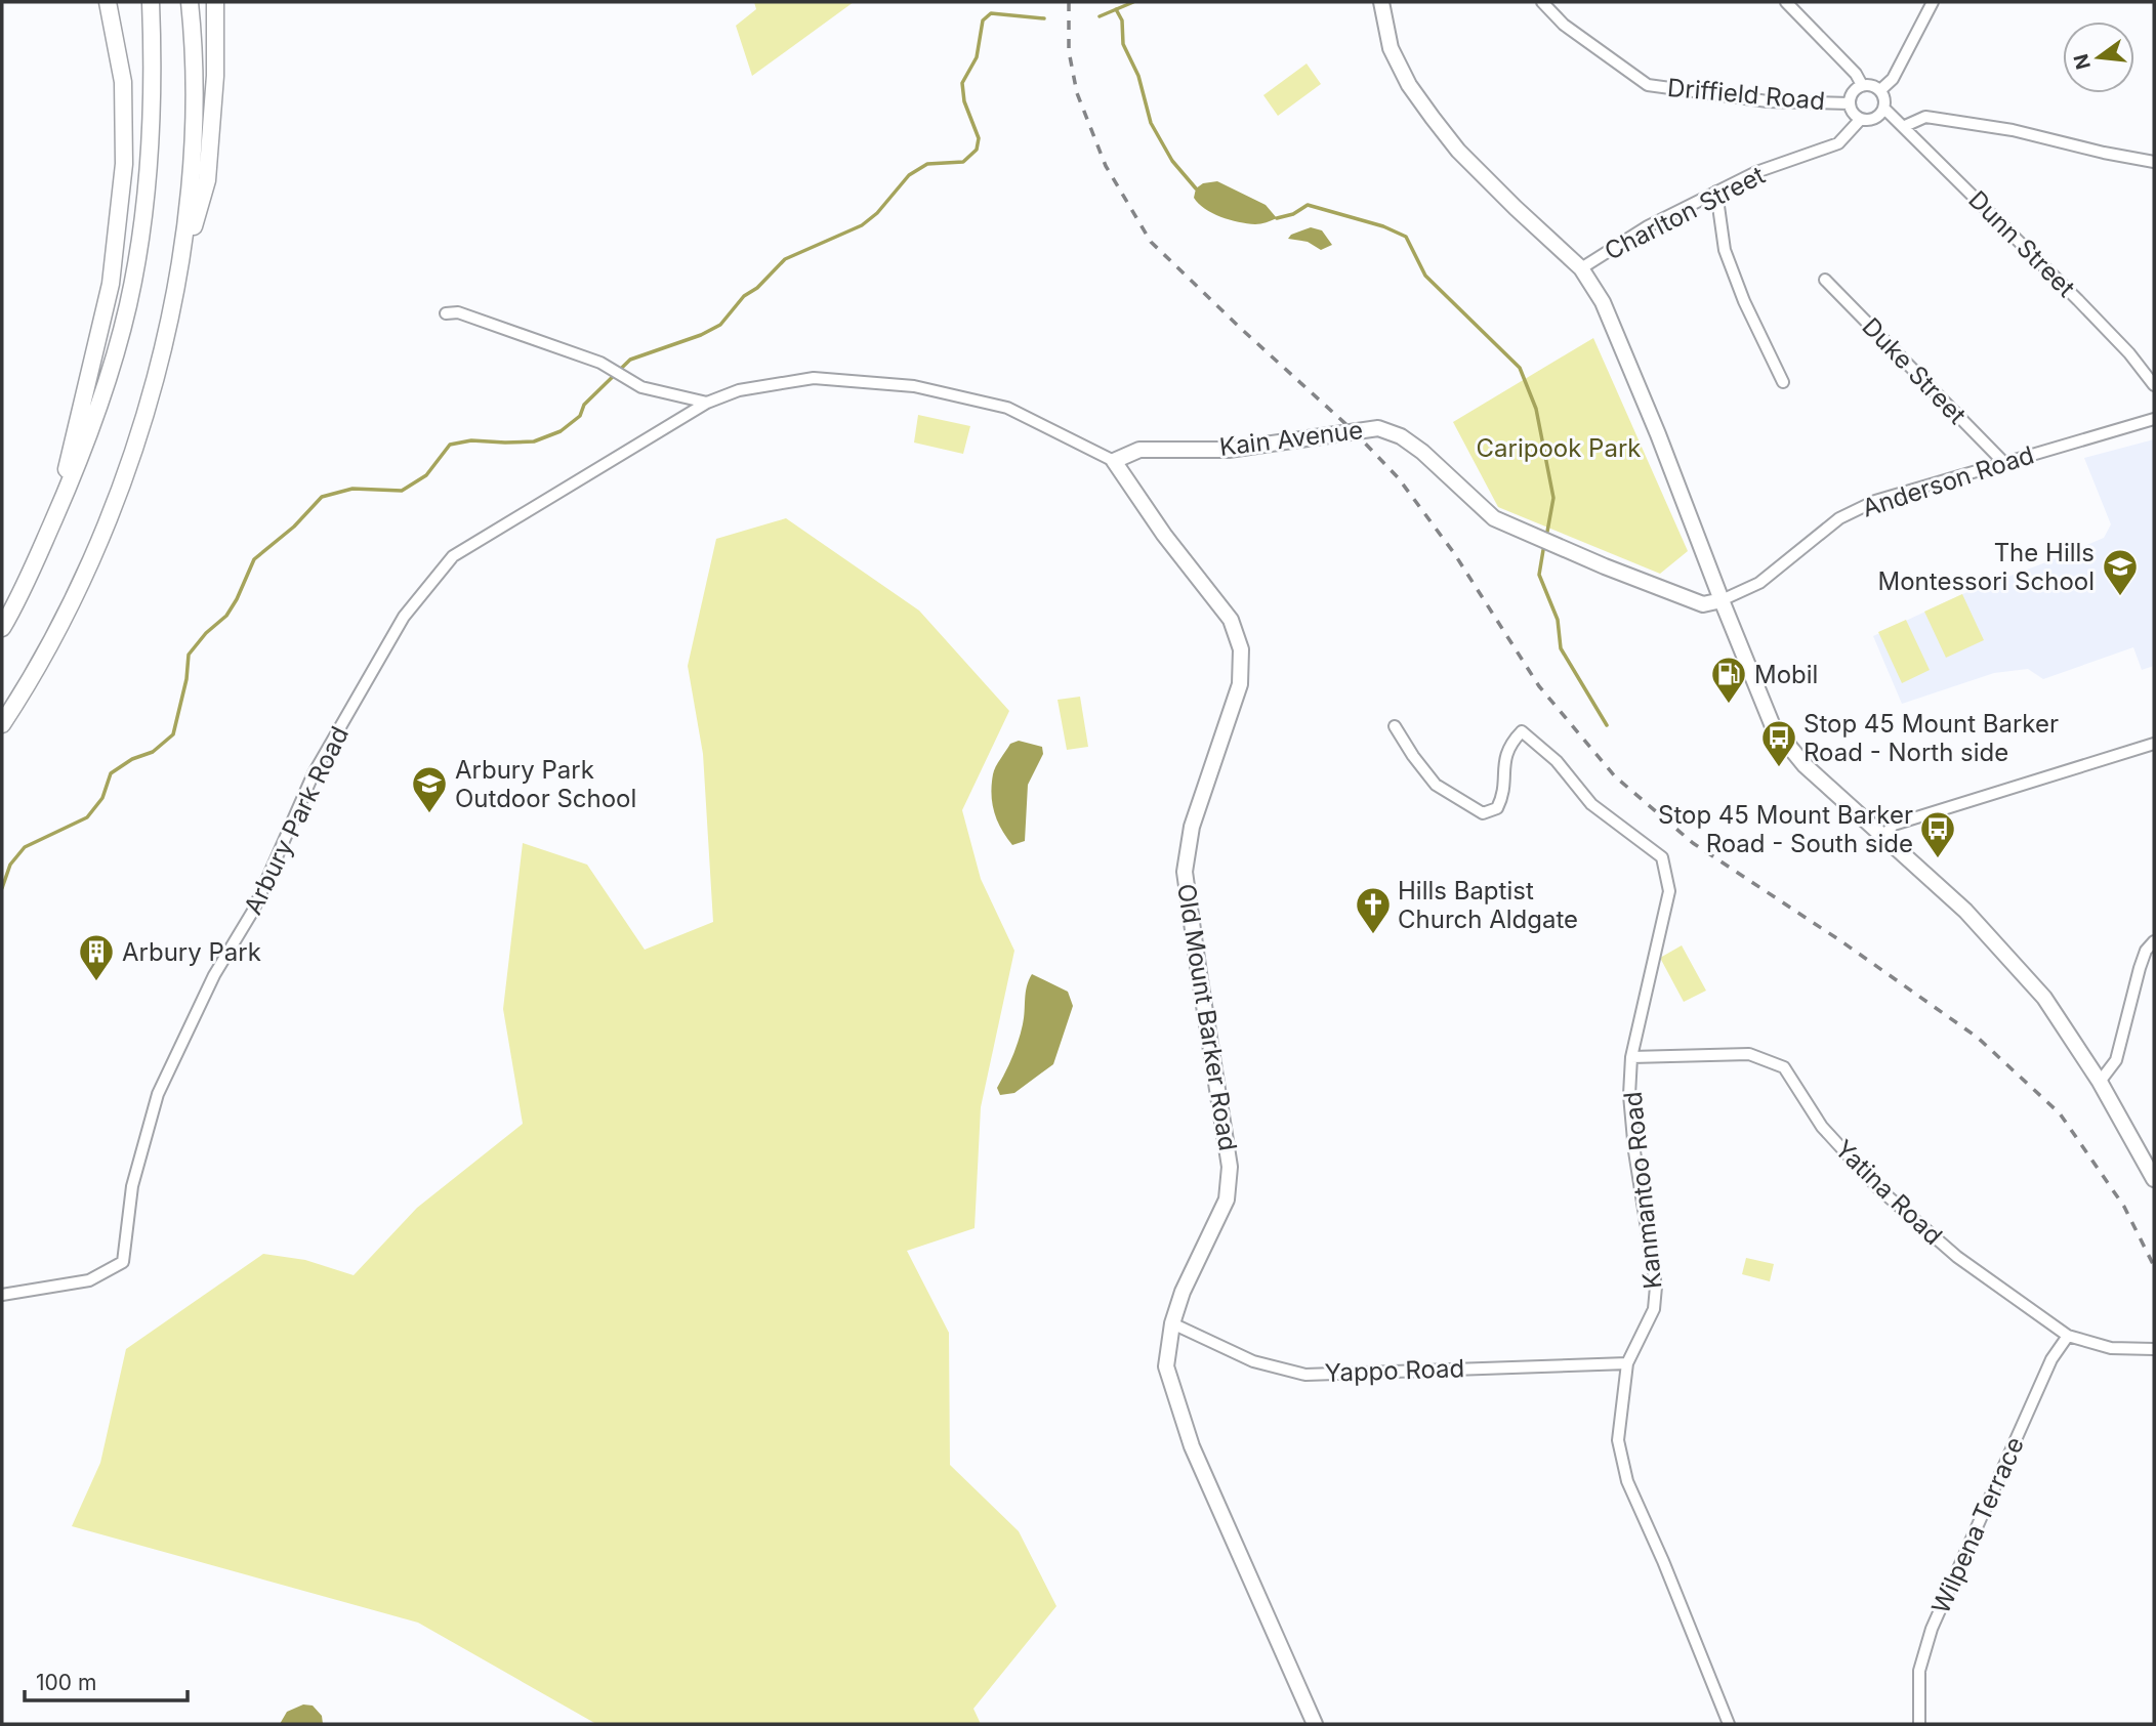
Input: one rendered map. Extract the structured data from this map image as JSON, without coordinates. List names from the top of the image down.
{
  "streets": {
    "main road": ["Kain Avenue", "Old Mount Barker Road"],
    "street": [
      "Driffield Road",
      "Charlton Street",
      "Dunn Street",
      "Duke Street",
      "Anderson Road",
      "Arbury Park Road",
      "Kanmantoo Road",
      "Yatina Road",
      "Yappo Road",
      "Wilpena Terrace"
    ]
  },
  "crossings": [
    ["Driffield Road", "Charlton Street"],
    ["Driffield Road", "Dunn Street"],
    ["Charlton Street", "Dunn Street"],
    ["Duke Street", "Anderson Road"],
    ["Kain Avenue", "Anderson Road"],
    ["Kain Avenue", "Old Mount Barker Road"],
    ["Arbury Park Road", "Old Mount Barker Road"],
    ["Old Mount Barker Road", "Yappo Road"],
    ["Kanmantoo Road", "Yatina Road"],
    ["Kanmantoo Road", "Yappo Road"],
    ["Yatina Road", "Wilpena Terrace"]
  ],
  "parks": ["Caripook Park"],
  "places": {
    "school or university": ["The Hills Montessori School", "Arbury Park Outdoor School"],
    "fuel station": ["Mobil"],
    "bus stop": ["Stop 45 Mount Barker Road - North side", "Stop 45 Mount Barker Road - South side"],
    "church": ["Hills Baptist Church Aldgate"],
    "building": ["Arbury Park"]
  },
  "scale_bar": "100 m",
  "north": "left"
}
